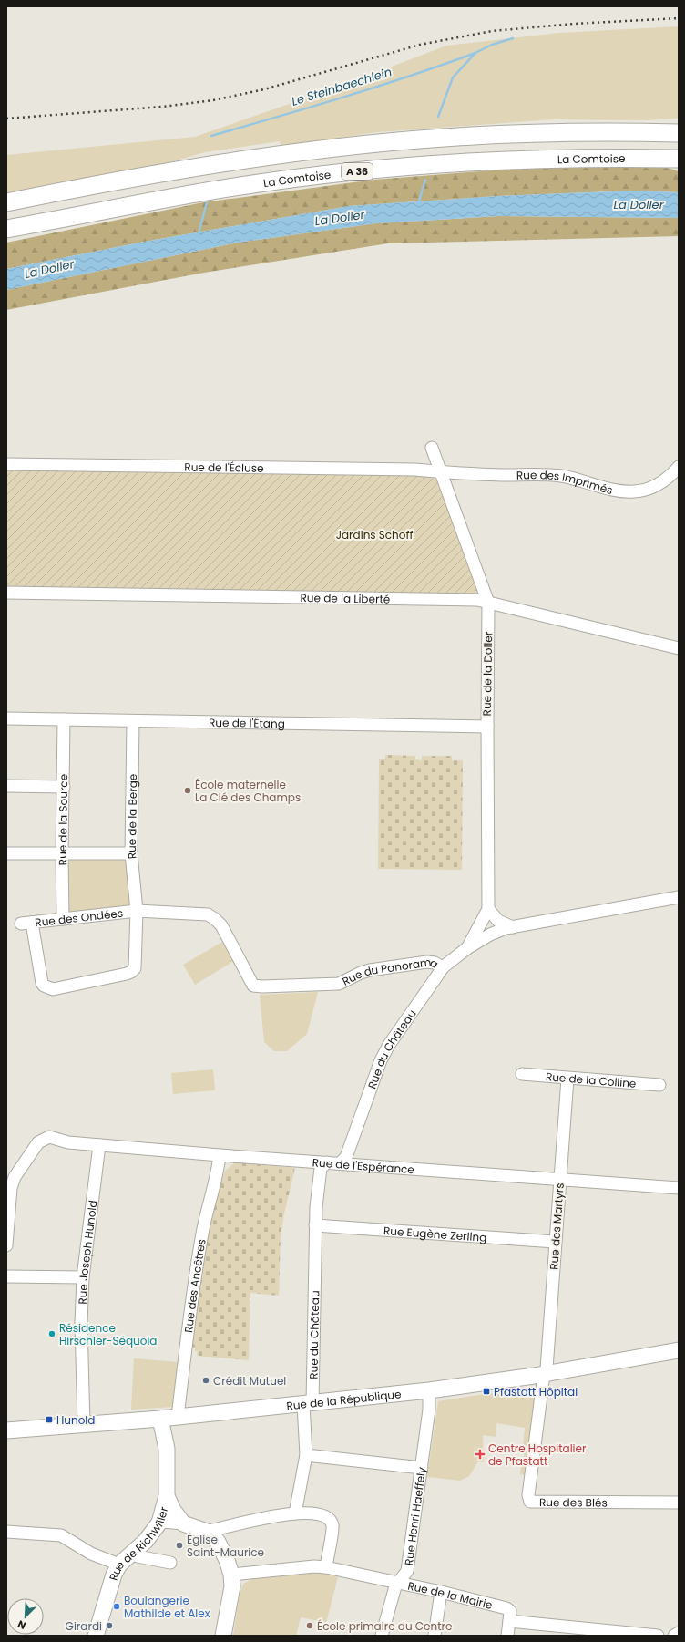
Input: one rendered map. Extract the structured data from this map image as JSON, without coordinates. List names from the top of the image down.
{
  "streets": {
    "highway": ["La Comtoise", "A 36"],
    "main road": ["Rue de la République", "Rue de Richwiller"],
    "street": [
      "Rue de l'Écluse",
      "Rue des Imprimés",
      "Rue de la Liberté",
      "Rue de la Doller",
      "Rue de l'Étang",
      "Rue de la Berge",
      "Rue de la Source",
      "Rue des Ondées",
      "Rue du Panorama",
      "Rue du Château",
      "Rue de la Colline",
      "Rue de l'Espérance",
      "Rue des Martyrs",
      "Rue Eugène Zerling",
      "Rue Joseph Hunold",
      "Rue des Ancêtres",
      "Rue des Blés",
      "Rue Henri Haeffely",
      "Rue de la Mairie"
    ]
  },
  "crossings": [
    ["Rue de l'Écluse", "Rue des Imprimés"],
    ["Rue de l'Écluse", "Rue de la Doller"],
    ["Rue des Imprimés", "Rue de la Doller"],
    ["Rue de la Liberté", "Rue de la Doller"],
    ["Rue de la Doller", "Rue de l'Étang"],
    ["Rue de la Doller", "Rue du Château"],
    ["Rue de l'Étang", "Rue de la Berge"],
    ["Rue de l'Étang", "Rue de la Source"],
    ["Rue de la Berge", "Rue des Ondées"],
    ["Rue de la Berge", "Rue du Panorama"],
    ["Rue de la Source", "Rue des Ondées"],
    ["Rue des Ondées", "Rue du Panorama"],
    ["Rue du Panorama", "Rue du Château"],
    ["Rue du Château", "Rue de l'Espérance"],
    ["Rue du Château", "Rue Eugène Zerling"],
    ["Rue du Château", "Rue de la République"],
    ["Rue de la Colline", "Rue des Martyrs"],
    ["Rue de l'Espérance", "Rue des Martyrs"],
    ["Rue de l'Espérance", "Rue Joseph Hunold"],
    ["Rue de l'Espérance", "Rue des Ancêtres"],
    ["Rue des Martyrs", "Rue Eugène Zerling"],
    ["Rue des Martyrs", "Rue de la République"],
    ["Rue des Martyrs", "Rue des Blés"],
    ["Rue Joseph Hunold", "Rue de la République"],
    ["Rue des Ancêtres", "Rue de la République"],
    ["Rue des Ancêtres", "Rue de Richwiller"],
    ["Rue de la République", "Rue des Blés"],
    ["Rue de la République", "Rue Henri Haeffely"],
    ["Rue de la République", "Rue de Richwiller"],
    ["Rue Henri Haeffely", "Rue de la Mairie"]
  ],
  "water": ["Le Steinbaechlein", "La Doller"],
  "parks": ["Jardins Schoff"],
  "places": {
    "other": [
      "École maternelle La Clé des Champs",
      "Résidence Hirschler-Séquoia",
      "Crédit Mutuel",
      "Église Saint-Maurice",
      "Boulangerie Mathilde et Alex",
      "Girardi",
      "École primaire du Centre"
    ],
    "transit": ["Pfastatt Hôpital", "Hunold"],
    "health": ["Centre Hospitalier de Pfastatt"]
  },
  "north": "bottom left"
}
